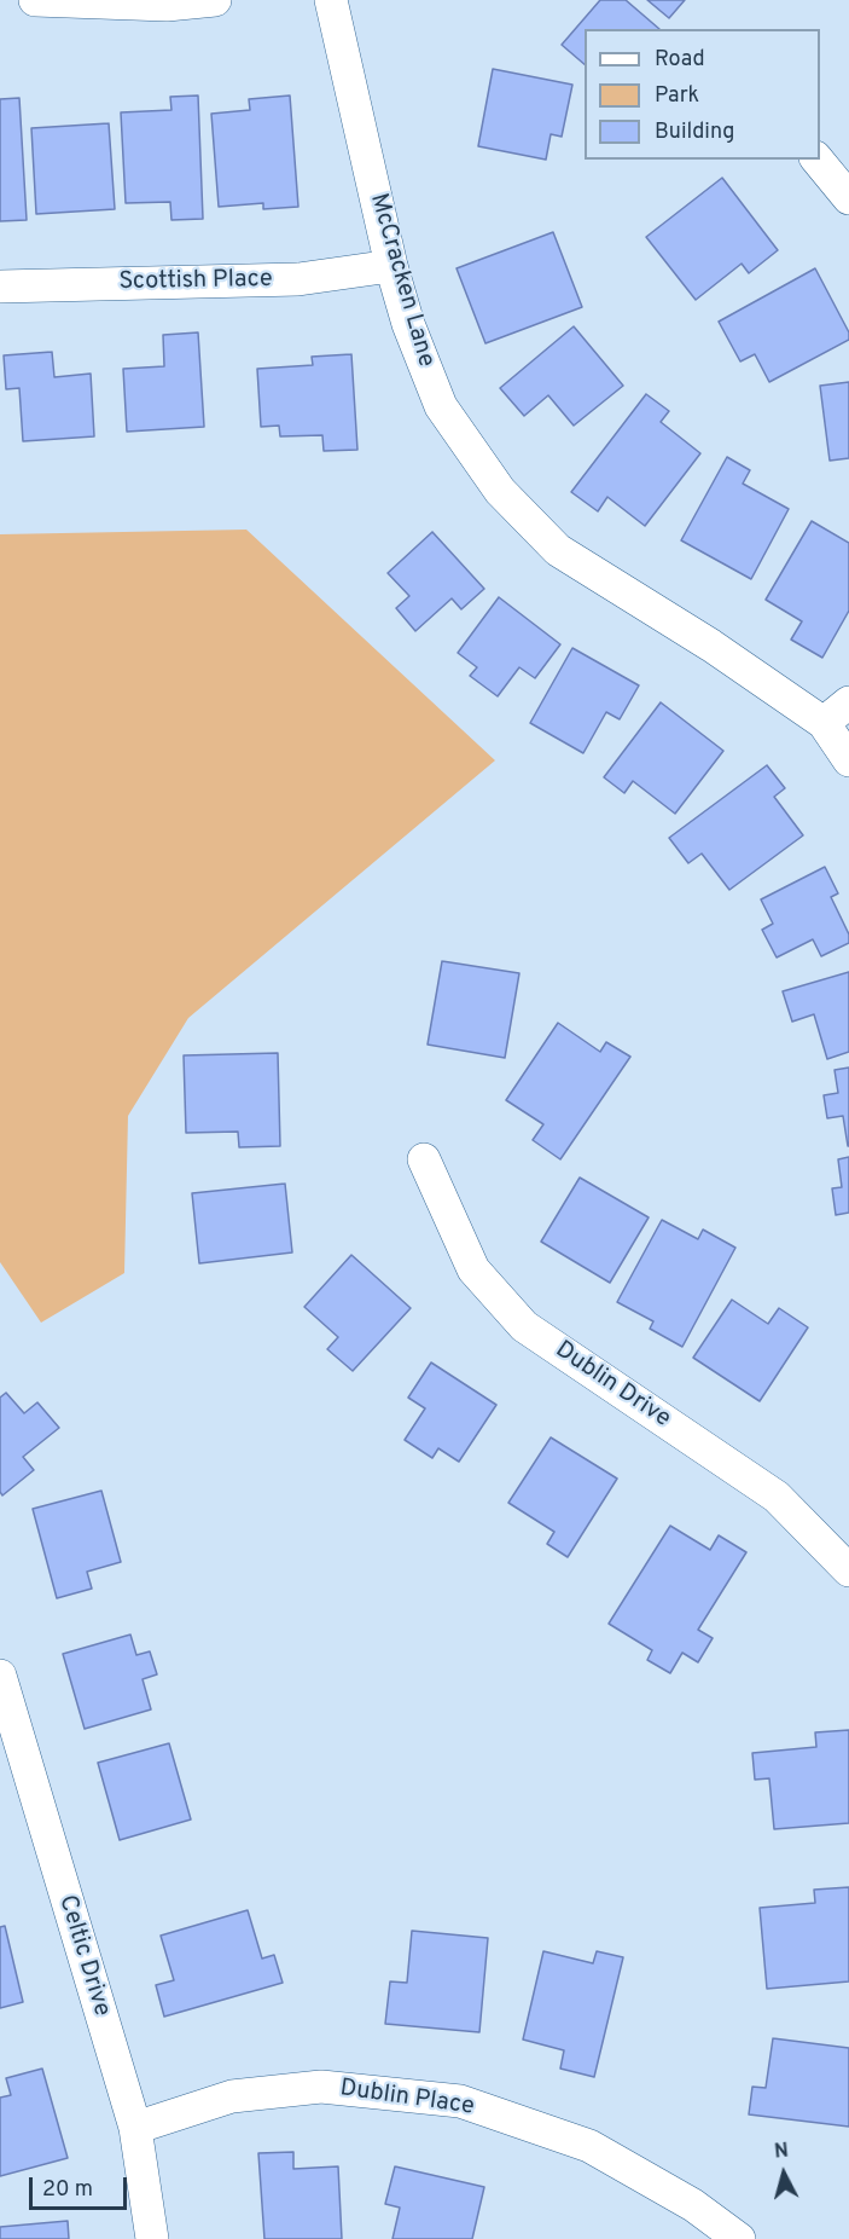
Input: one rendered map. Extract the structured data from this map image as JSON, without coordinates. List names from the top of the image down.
{
  "streets": {
    "street": [
      "McCracken Lane",
      "Scottish Place",
      "Dublin Drive",
      "Celtic Drive",
      "Dublin Place"
    ]
  },
  "crossings": [
    ["McCracken Lane", "Scottish Place"],
    ["Celtic Drive", "Dublin Place"]
  ],
  "legend": ["Road", "Park", "Building"],
  "scale_bar": "20 m",
  "north": "top"
}
